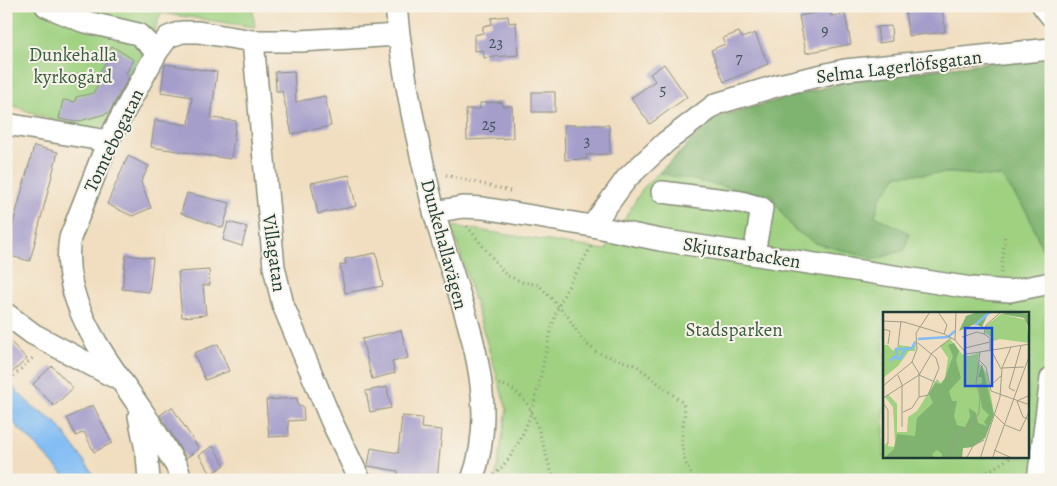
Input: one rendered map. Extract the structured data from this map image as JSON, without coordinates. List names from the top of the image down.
{
  "streets": {
    "street": [
      "Selma Lagerlöfsgatan",
      "Tomtebogatan",
      "Dunkehallavägen",
      "Skjutsarbacken",
      "Villagatan"
    ]
  },
  "crossings": [
    ["Selma Lagerlöfsgatan", "Skjutsarbacken"],
    ["Tomtebogatan", "Dunkehallavägen"],
    ["Tomtebogatan", "Villagatan"],
    ["Dunkehallavägen", "Skjutsarbacken"]
  ],
  "parks": ["Dunkehalla kyrkogård", "Stadsparken"],
  "house_numbers": [
    "9",
    "23",
    "7",
    "5",
    "25",
    "3"
  ]
}
